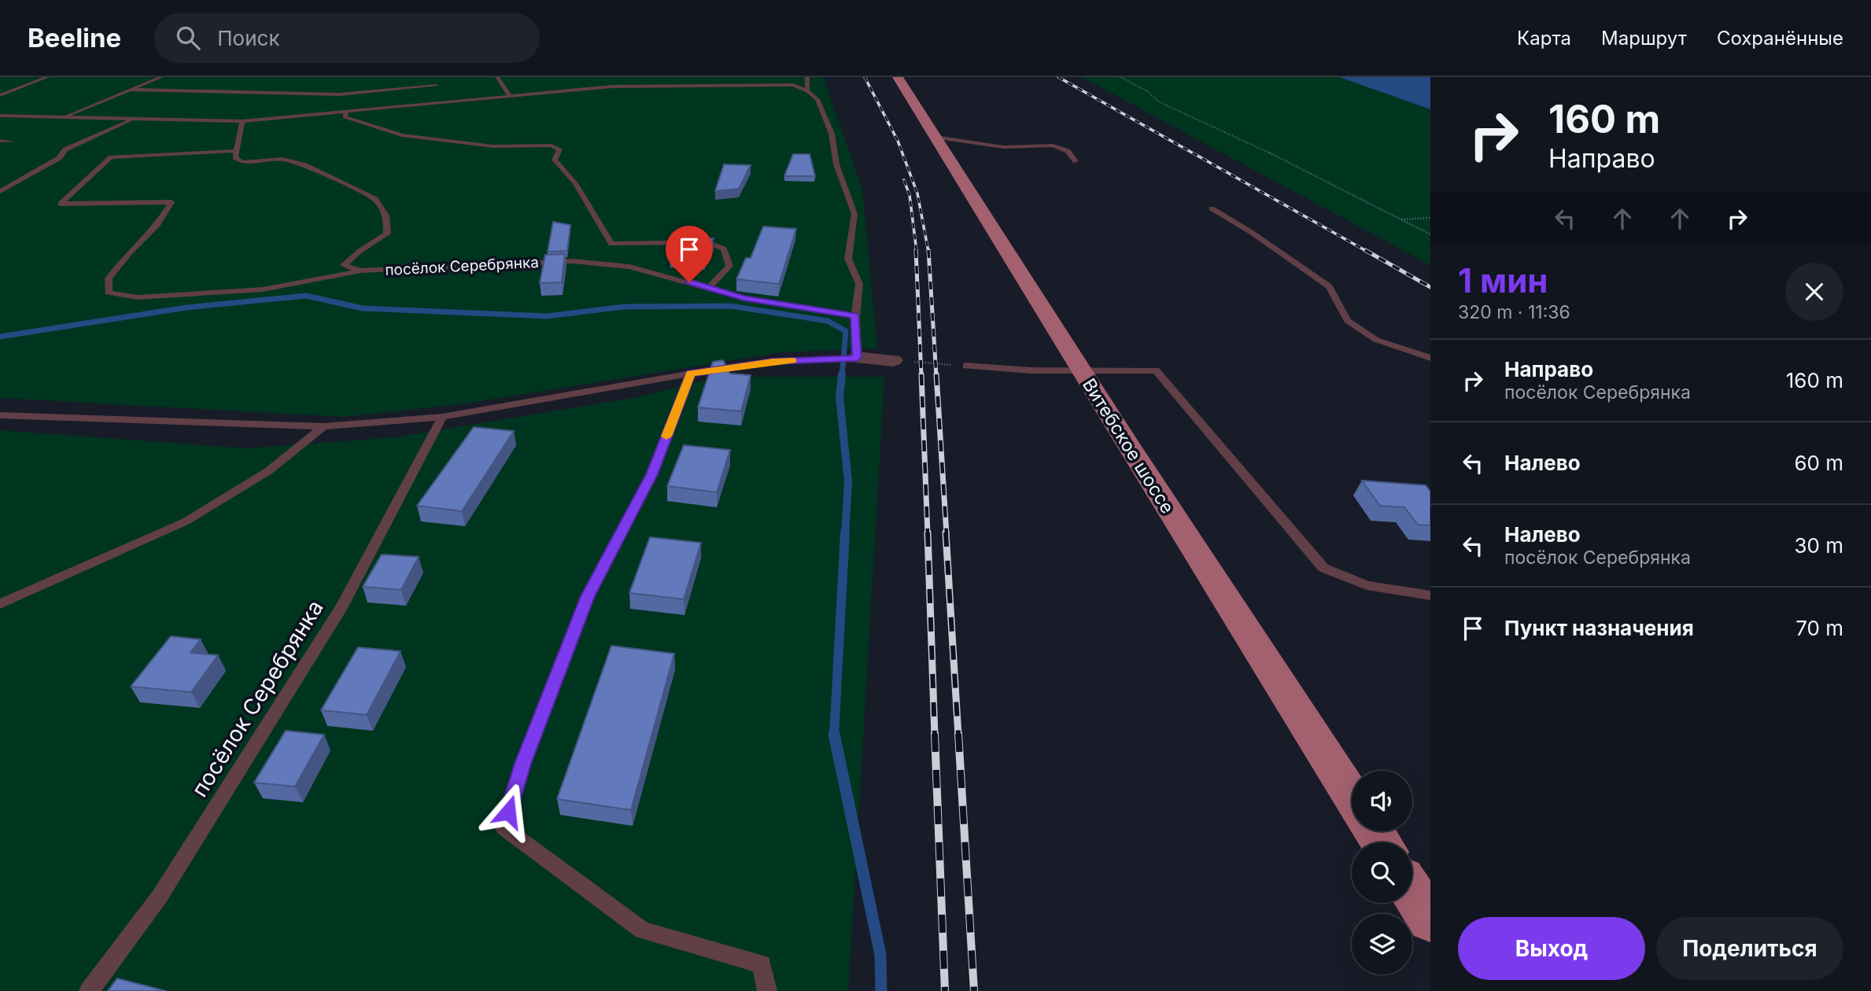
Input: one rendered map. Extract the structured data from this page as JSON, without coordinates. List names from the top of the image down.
{
  "streets": {
    "main road": ["Витебское шоссе"],
    "lane": ["посёлок Серебрянка"]
  },
  "page": {
    "header": "Beeline",
    "search": "Поиск",
    "nav": ["Карта", "Маршрут", "Сохранённые"],
    "turn": ["160 m", "Направо"],
    "heading": ["1 мин", "320 m · 11:36"],
    "list": [
      {
        "name": "Направо",
        "note": "посёлок Серебрянка",
        "value": "160 m"
      },
      {
        "name": "Налево",
        "value": "60 m"
      },
      {
        "name": "Налево",
        "note": "посёлок Серебрянка",
        "value": "30 m"
      },
      {
        "name": "Пункт назначения",
        "value": "70 m"
      }
    ],
    "buttons": ["Выход", "Поделиться"]
  }
}
